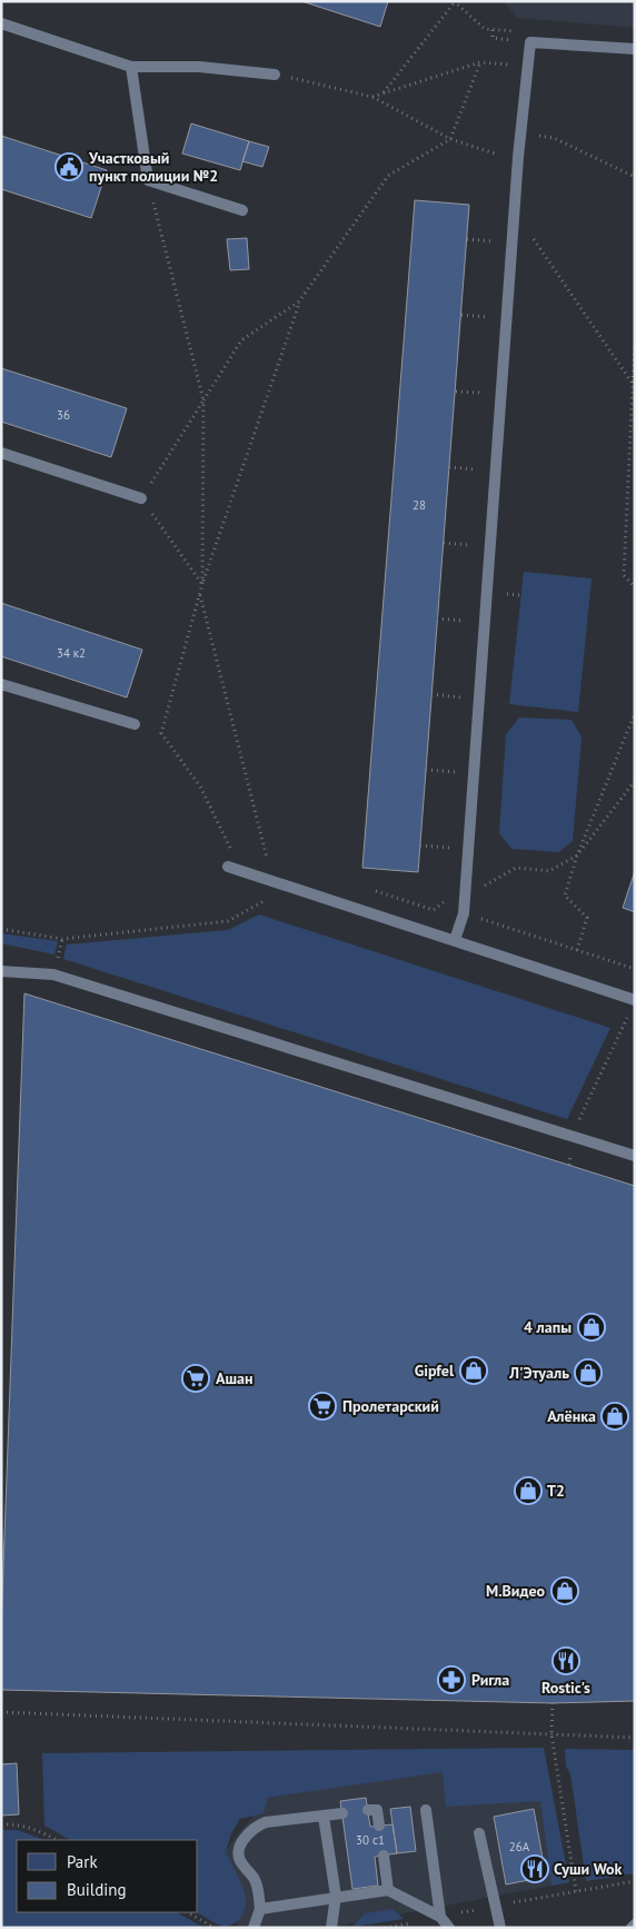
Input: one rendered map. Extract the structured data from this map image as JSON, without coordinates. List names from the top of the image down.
{
  "places": {
    "public building": ["Участковый пункт полиции №2"],
    "shop": [
      "4 лапы",
      "Gipfel",
      "Л'Этуаль",
      "Алёнка",
      "T2",
      "М.Видео"
    ],
    "supermarket": ["Ашан", "Пролетарский"],
    "restaurant": ["Rostic's", "Суши Wok"],
    "pharmacy": ["Ригла"]
  },
  "house_numbers": [
    "36",
    "28",
    "34 к2",
    "30 с1",
    "26А"
  ],
  "legend": ["Park", "Building"]
}
